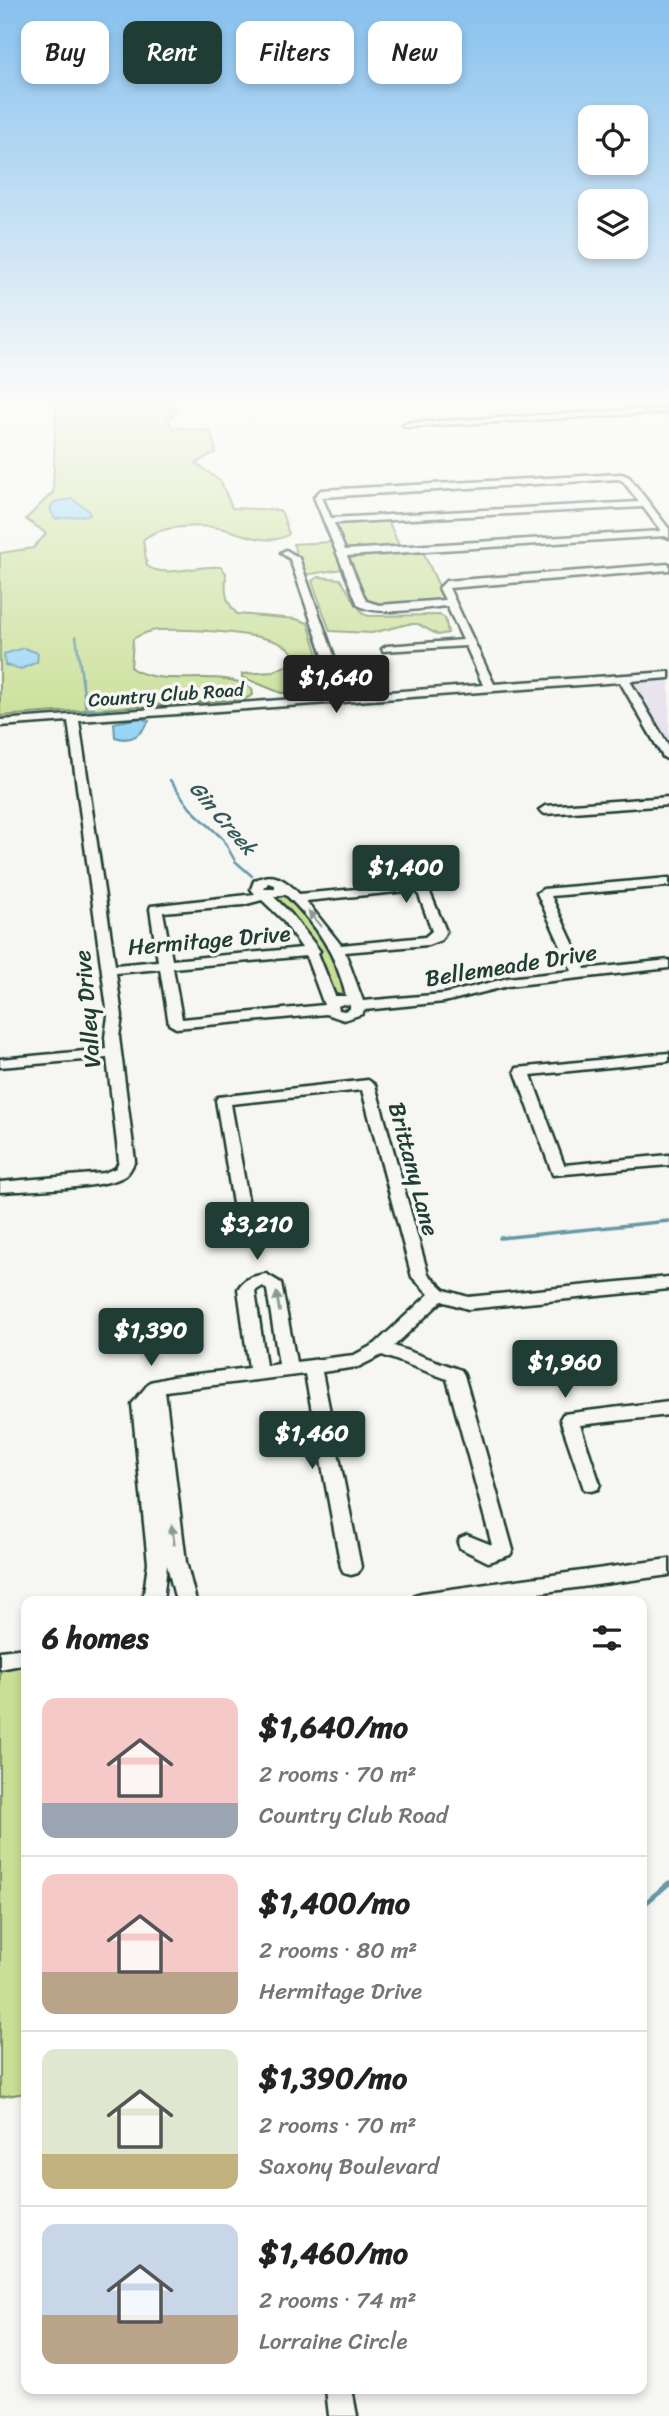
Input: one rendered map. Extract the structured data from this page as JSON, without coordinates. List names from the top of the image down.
{
  "streets": {
    "street": [
      "Country Club Road",
      "Hermitage Drive",
      "Bellemeade Drive",
      "Valley Drive",
      "Brittany Lane"
    ]
  },
  "crossings": [
    ["Country Club Road", "Valley Drive"],
    ["Hermitage Drive", "Valley Drive"]
  ],
  "water": ["Gin Creek"],
  "page": {
    "chip": [
      "Buy",
      "Rent",
      "Filters",
      "New"
    ],
    "price": [
      "$1,640",
      "$1,400",
      "$3,210",
      "$1,390",
      "$1,960",
      "$1,460"
    ],
    "heading": "6 homes",
    "list": [
      {
        "name": "$1,640/mo",
        "note": "2 rooms · 70 m² · Country Club Road"
      },
      {
        "name": "$1,400/mo",
        "note": "2 rooms · 80 m² · Hermitage Drive"
      },
      {
        "name": "$1,390/mo",
        "note": "2 rooms · 70 m² · Saxony Boulevard"
      },
      {
        "name": "$1,460/mo",
        "note": "2 rooms · 74 m² · Lorraine Circle"
      }
    ]
  }
}
